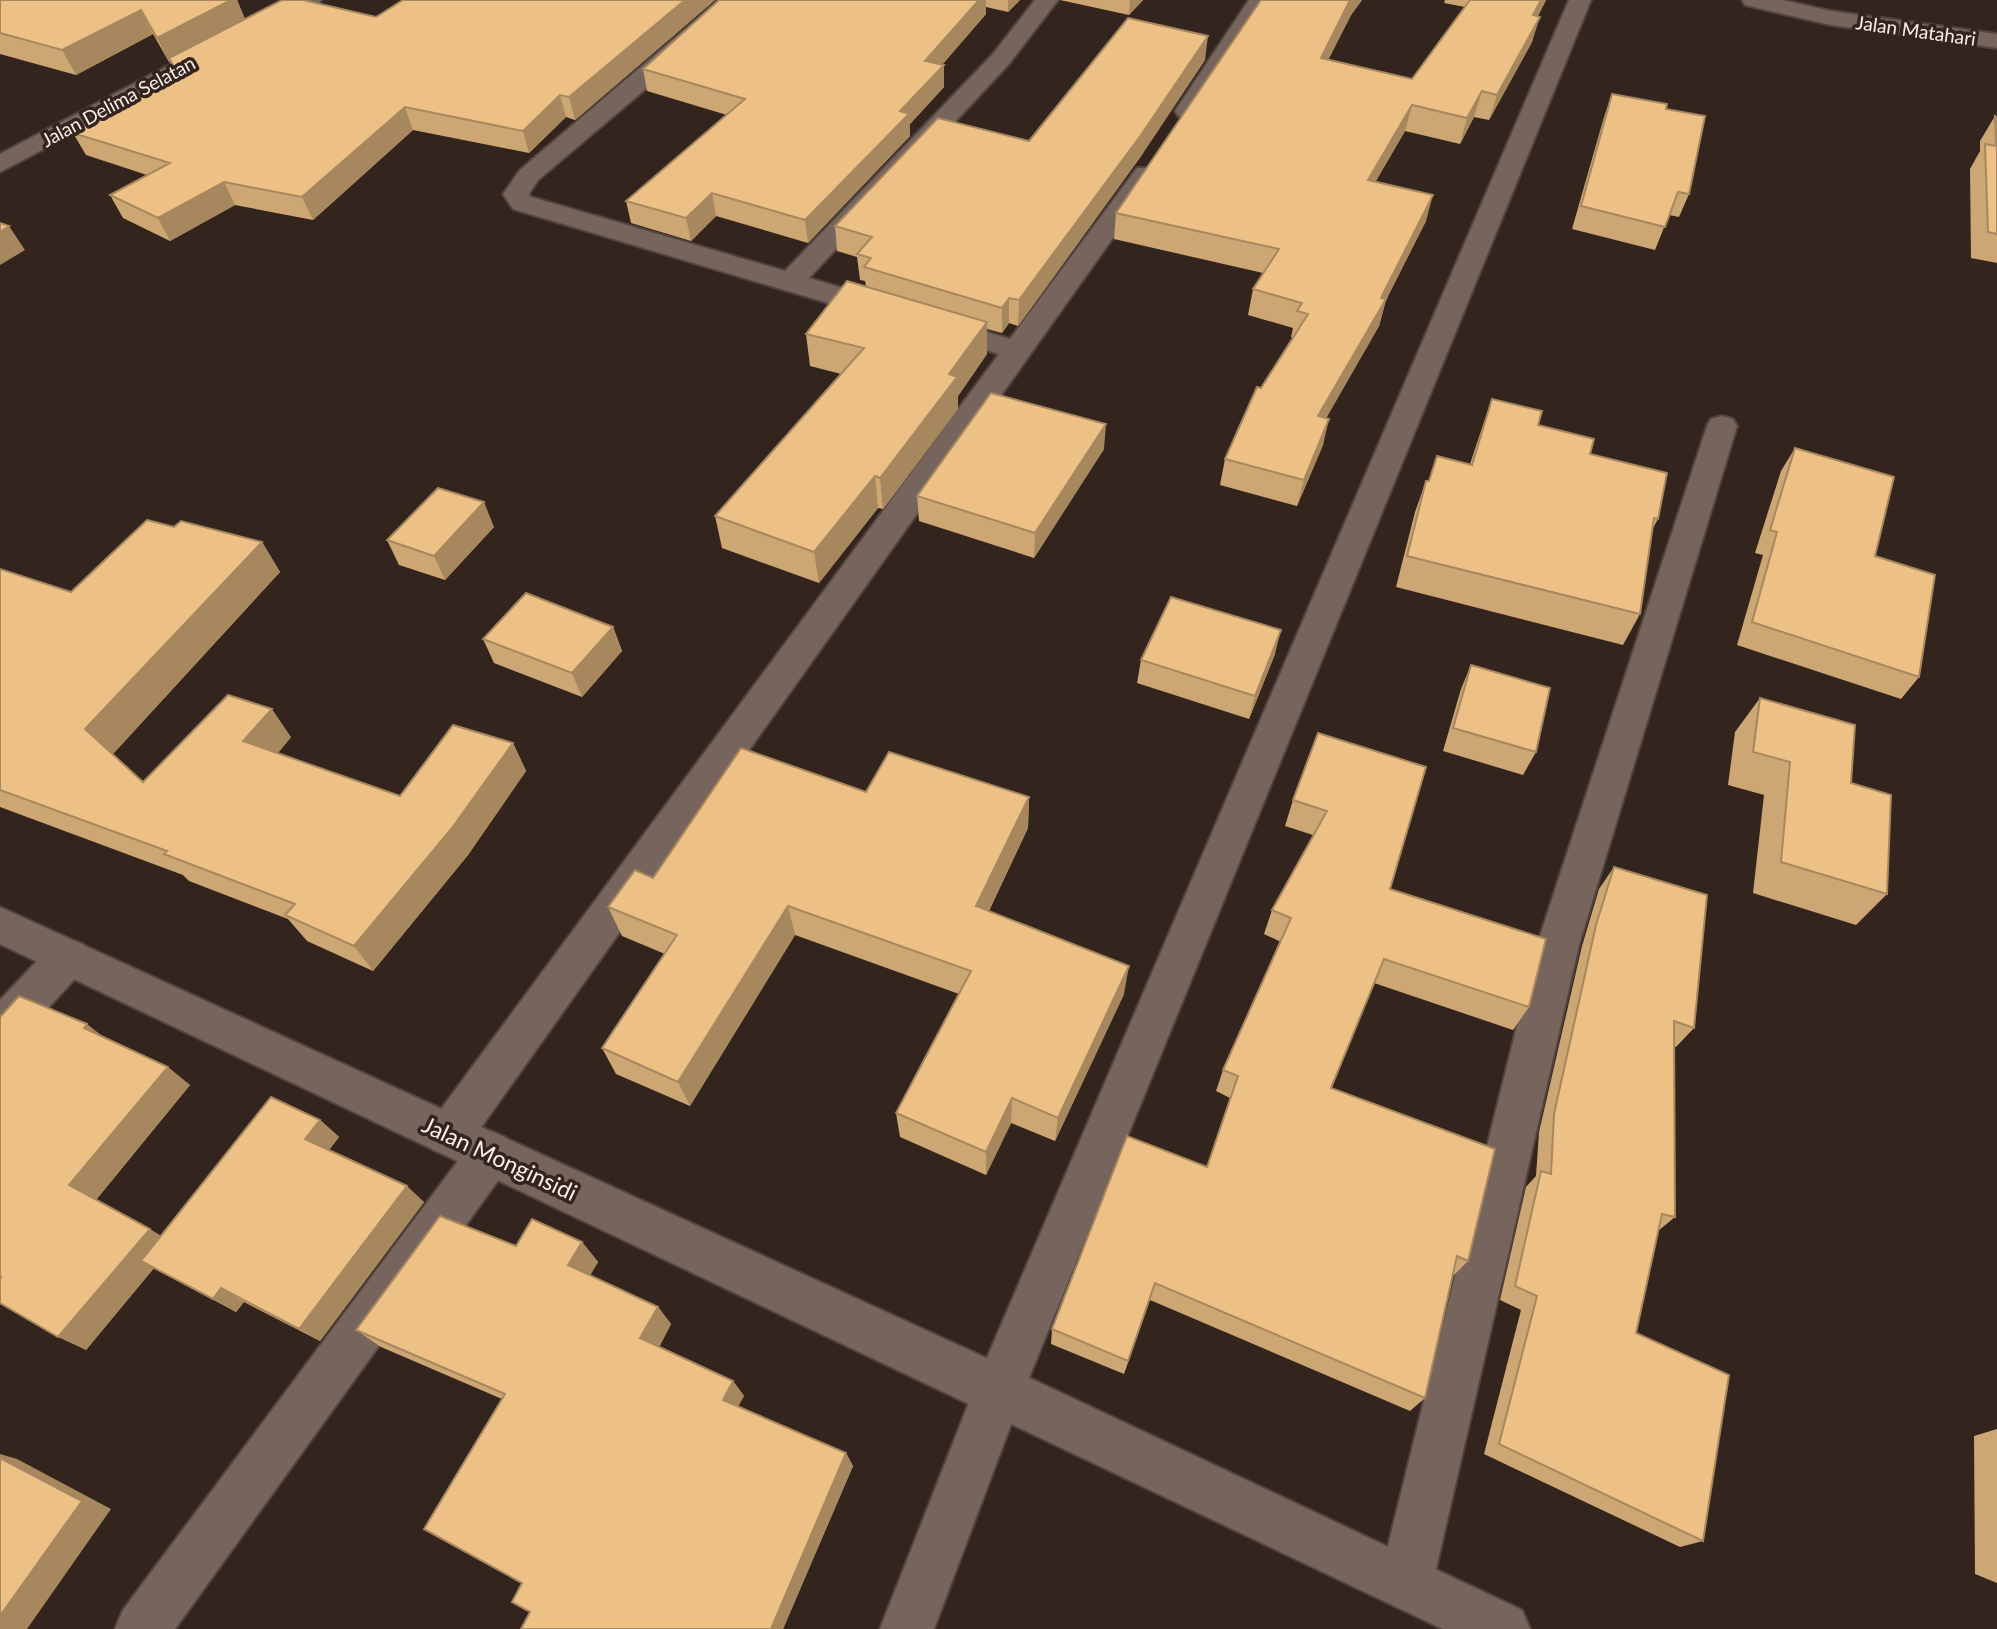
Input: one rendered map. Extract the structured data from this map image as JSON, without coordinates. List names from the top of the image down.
{
  "streets": {
    "street": ["Jalan Matahari", "Jalan Delima Selatan", "Jalan Monginsidi"]
  }
}
